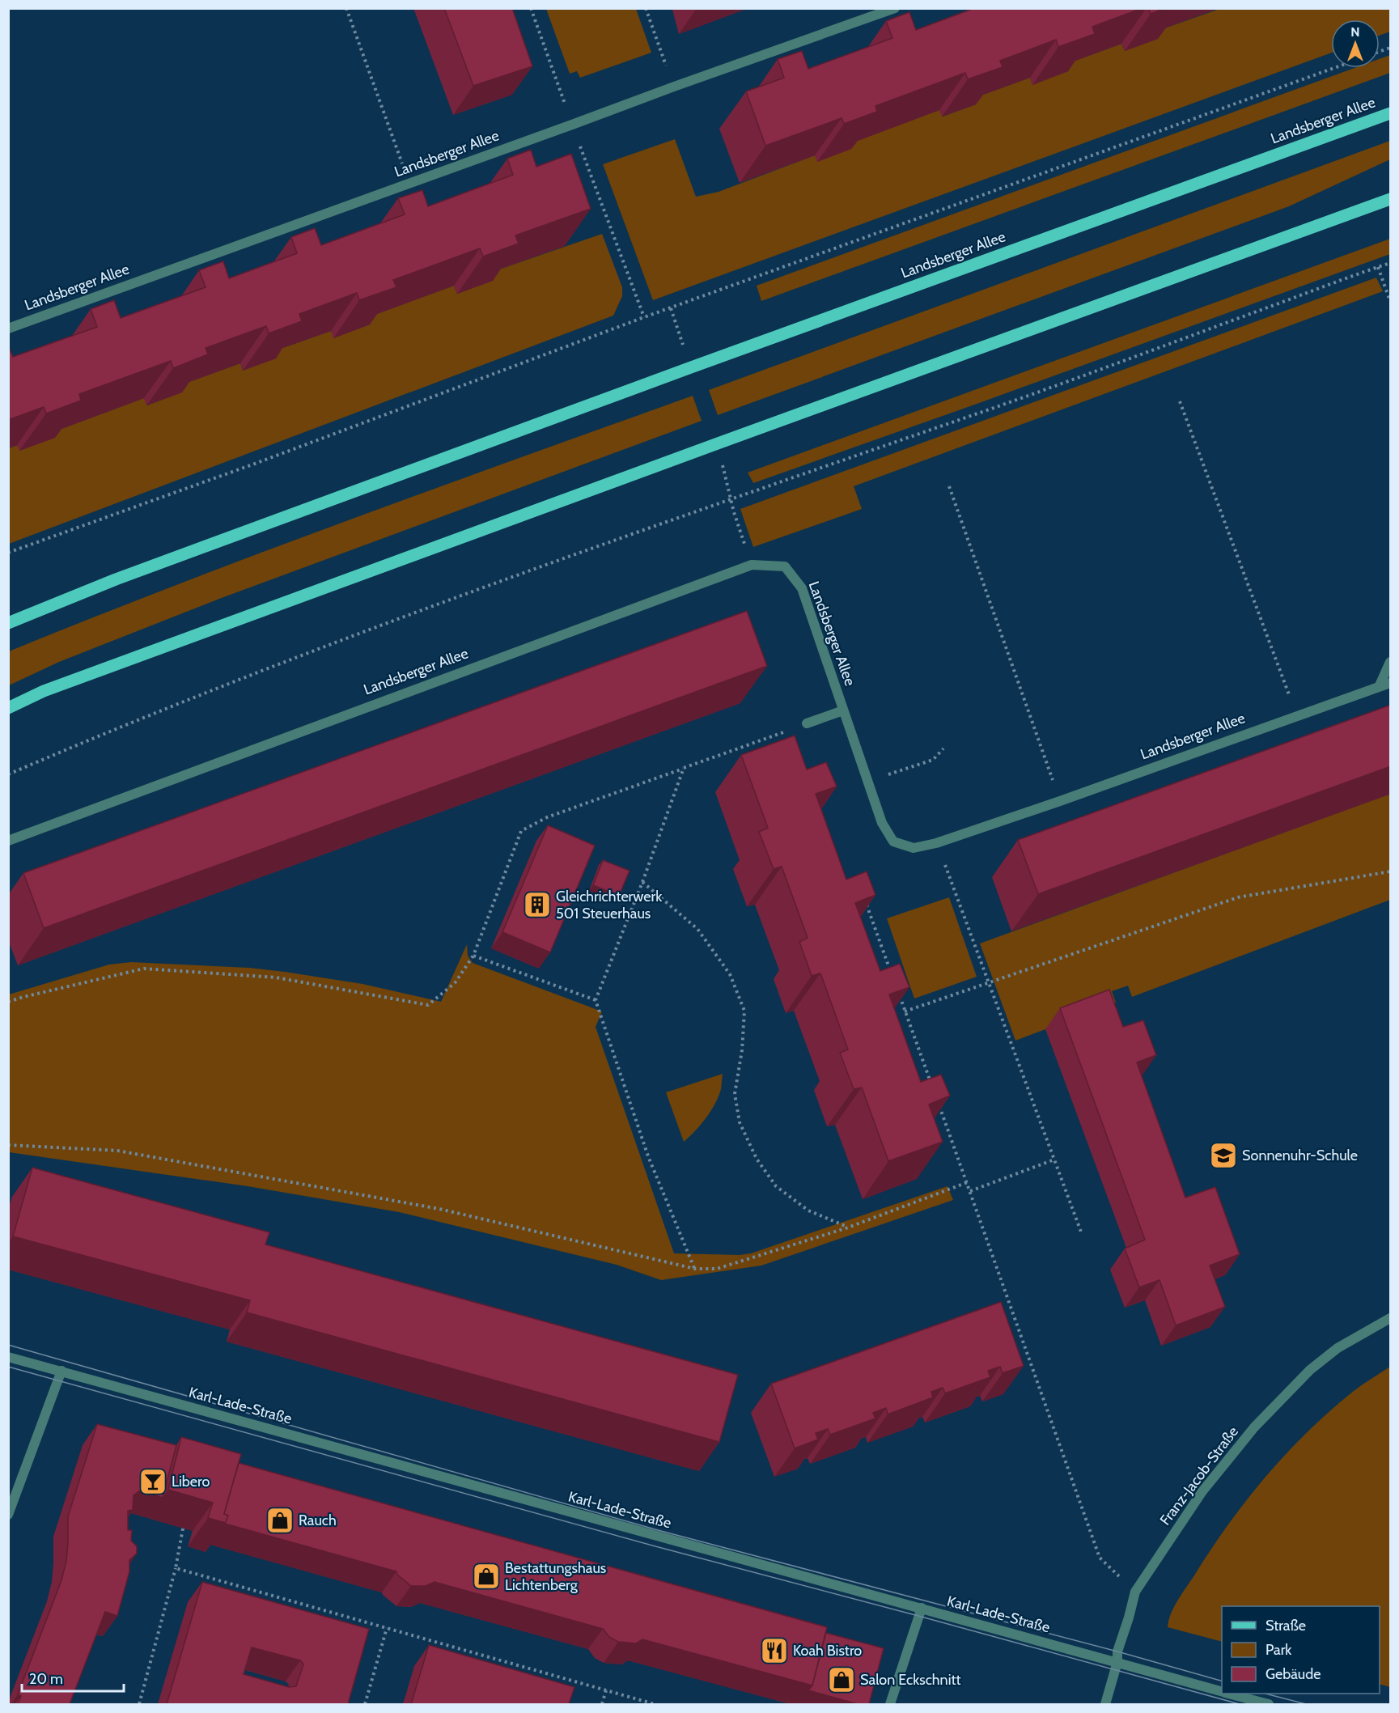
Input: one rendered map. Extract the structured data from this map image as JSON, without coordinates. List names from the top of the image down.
{
  "streets": {
    "main road": ["Landsberger Allee"],
    "street": ["Karl-Lade-Straße", "Franz-Jacob-Straße"]
  },
  "crossings": [
    ["Karl-Lade-Straße", "Franz-Jacob-Straße"]
  ],
  "places": {
    "building": ["Gleichrichterwerk 501 Steuerhaus"],
    "school or university": ["Sonnenuhr-Schule"],
    "bar": ["Libero"],
    "shop": ["Rauch", "Bestattungshaus Lichtenberg", "Salon Eckschnitt"],
    "restaurant": ["Koah Bistro"]
  },
  "legend": ["Straße", "Park", "Gebäude"],
  "scale_bar": "20 m",
  "north": "top"
}
